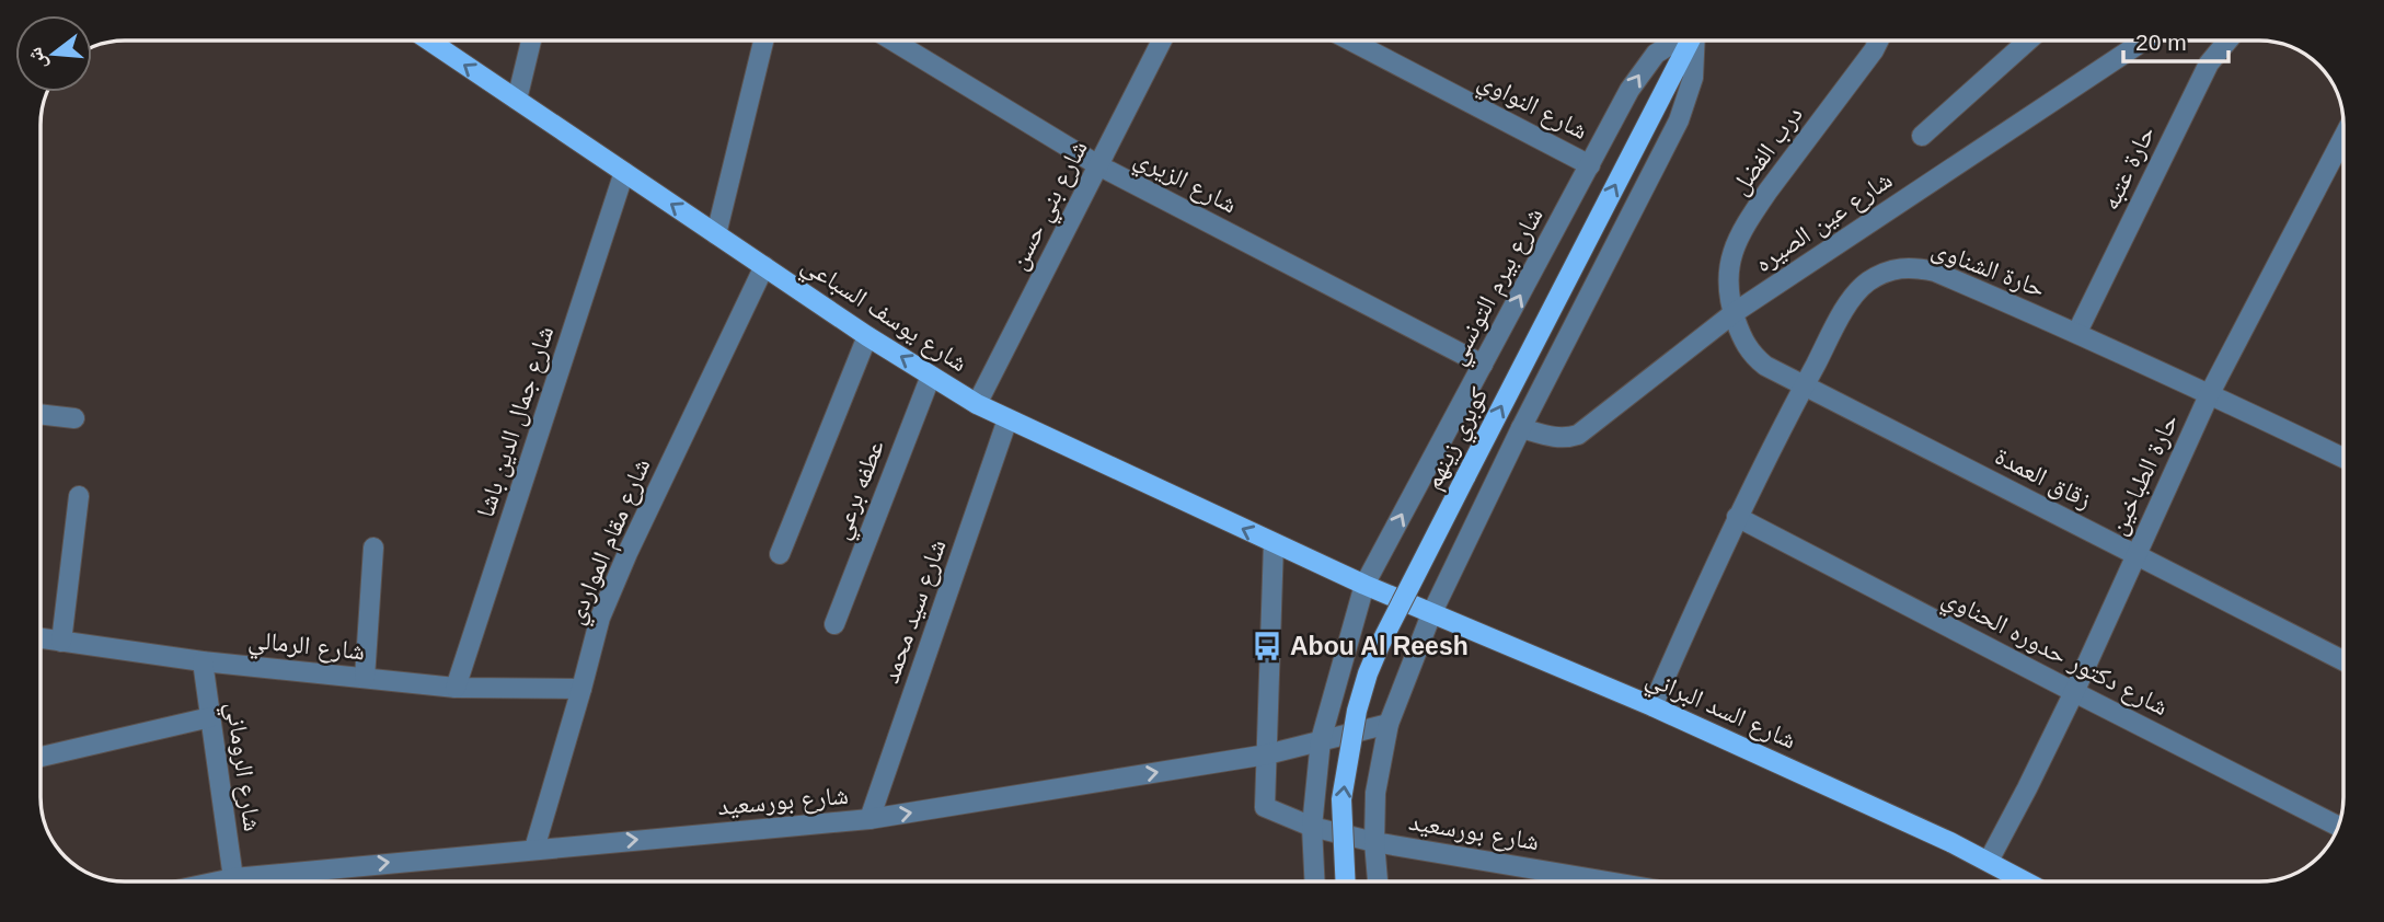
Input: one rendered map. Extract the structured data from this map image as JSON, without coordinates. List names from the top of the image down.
{
  "streets": {
    "main road": ["شارع يوسف السباعي", "كوبري زينهم", "شارع السد البراني"],
    "street": [
      "شارع النواوي",
      "درب الفضل",
      "حارة عتبه",
      "شارع الزيري",
      "شارع بني حسن",
      "شارع عين الصيره",
      "حارة الشناوى",
      "شارع بيرم التونسي",
      "شارع جمال الدين باشا",
      "حارة الطباخين",
      "زقاق العمدة",
      "عطفه برعي",
      "شارع مقام المواردي",
      "شارع سيد محمد",
      "شارع الرمالي",
      "شارع دكتور حدوره الحناوي",
      "شارع الروماني",
      "شارع بورسعيد"
    ]
  },
  "crossings": [
    ["شارع النواوي", "شارع بيرم التونسي"],
    ["درب الفضل", "شارع عين الصيره"],
    ["درب الفضل", "زقاق العمدة"],
    ["حارة عتبه", "حارة الشناوى"],
    ["شارع الزيري", "شارع بني حسن"],
    ["شارع الزيري", "شارع بيرم التونسي"],
    ["شارع بني حسن", "شارع يوسف السباعي"],
    ["شارع عين الصيره", "زقاق العمدة"],
    ["حارة الشناوى", "حارة الطباخين"],
    ["حارة الشناوى", "زقاق العمدة"],
    ["حارة الشناوى", "شارع دكتور حدوره الحناوي"],
    ["حارة الشناوى", "شارع السد البراني"],
    ["شارع بيرم التونسي", "شارع يوسف السباعي"],
    ["شارع بيرم التونسي", "شارع السد البراني"],
    ["شارع بيرم التونسي", "شارع بورسعيد"],
    ["شارع يوسف السباعي", "شارع جمال الدين باشا"],
    ["شارع يوسف السباعي", "عطفه برعي"],
    ["شارع يوسف السباعي", "شارع مقام المواردي"],
    ["شارع يوسف السباعي", "شارع سيد محمد"],
    ["شارع يوسف السباعي", "شارع السد البراني"],
    ["شارع جمال الدين باشا", "شارع الرمالي"],
    ["حارة الطباخين", "زقاق العمدة"],
    ["حارة الطباخين", "شارع دكتور حدوره الحناوي"],
    ["حارة الطباخين", "شارع السد البراني"],
    ["شارع مقام المواردي", "شارع الرمالي"],
    ["شارع مقام المواردي", "شارع بورسعيد"],
    ["شارع سيد محمد", "شارع بورسعيد"],
    ["شارع الرمالي", "شارع الروماني"],
    ["شارع الروماني", "شارع بورسعيد"]
  ],
  "one_way": ["شارع يوسف السباعي", "كوبري زينهم", "شارع بورسعيد"],
  "places": {
    "bus stop": ["Abou Al Reesh"]
  },
  "scale_bar": "20 m",
  "north": "left"
}
